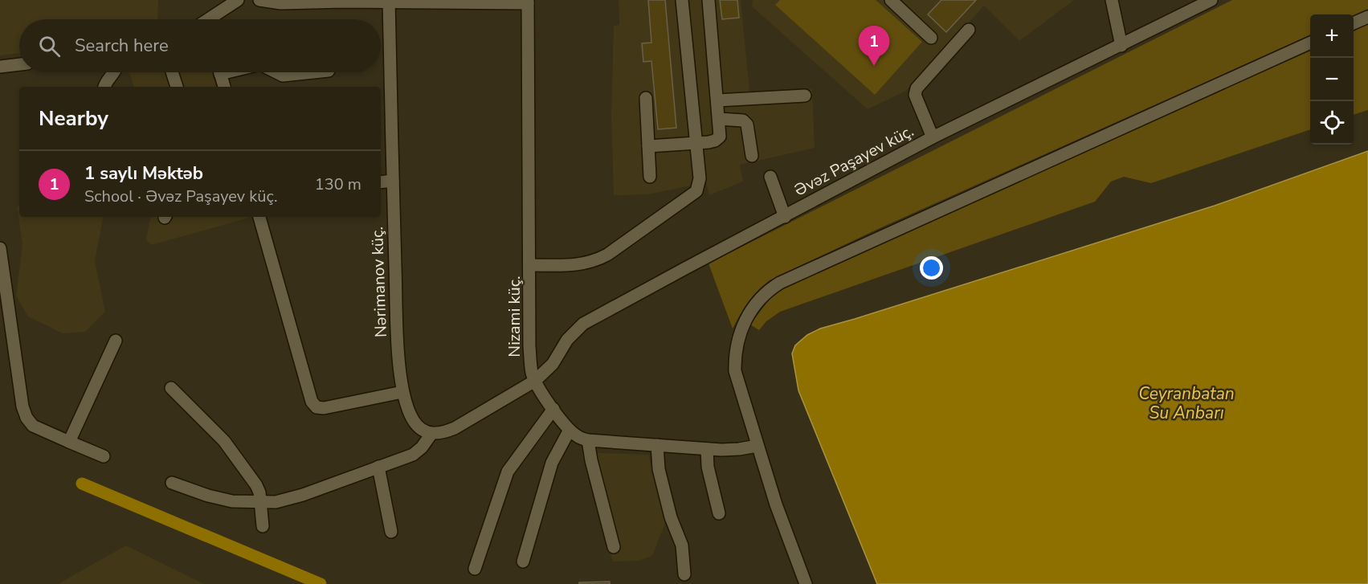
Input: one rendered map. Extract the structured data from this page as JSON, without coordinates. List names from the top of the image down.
{
  "streets": {
    "street": ["Əvəz Paşayev küç.", "Nərimanov küç.", "Nizami küç."]
  },
  "crossings": [
    ["Əvəz Paşayev küç.", "Nizami küç."]
  ],
  "water": ["Ceyranbatan Su Anbarı"],
  "page": {
    "map_buttons": ["+", "−"],
    "search": "Search here",
    "pins": "1",
    "heading": "Nearby",
    "list": [
      {
        "mark": "1",
        "name": "1 saylı Məktəb",
        "note": "School · Əvəz Paşayev küç.",
        "value": "130 m"
      }
    ]
  }
}
